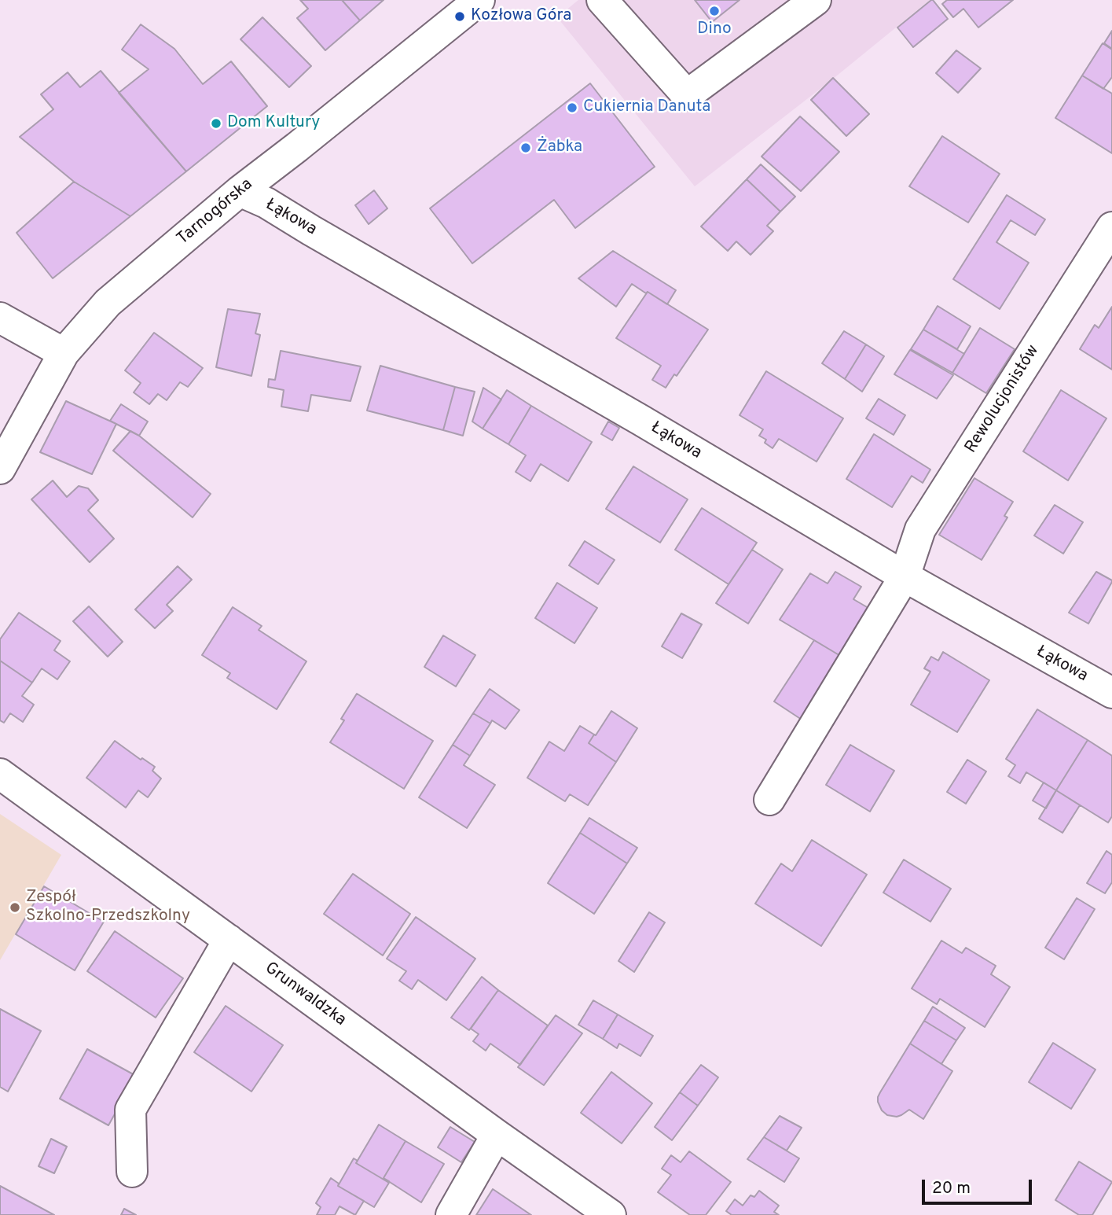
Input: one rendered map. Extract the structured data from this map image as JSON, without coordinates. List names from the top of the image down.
{
  "streets": {
    "street": [
      "Tarnogórska",
      "Łąkowa",
      "Rewolucjonistów",
      "Grunwaldzka"
    ]
  },
  "crossings": [
    ["Tarnogórska", "Łąkowa"],
    ["Łąkowa", "Rewolucjonistów"]
  ],
  "places": [
    "Dino",
    "Kozłowa Góra",
    "Cukiernia Danuta",
    "Dom Kultury",
    "Żabka",
    "Zespół Szkolno-Przedszkolny"
  ],
  "scale_bar": "20 m"
}
